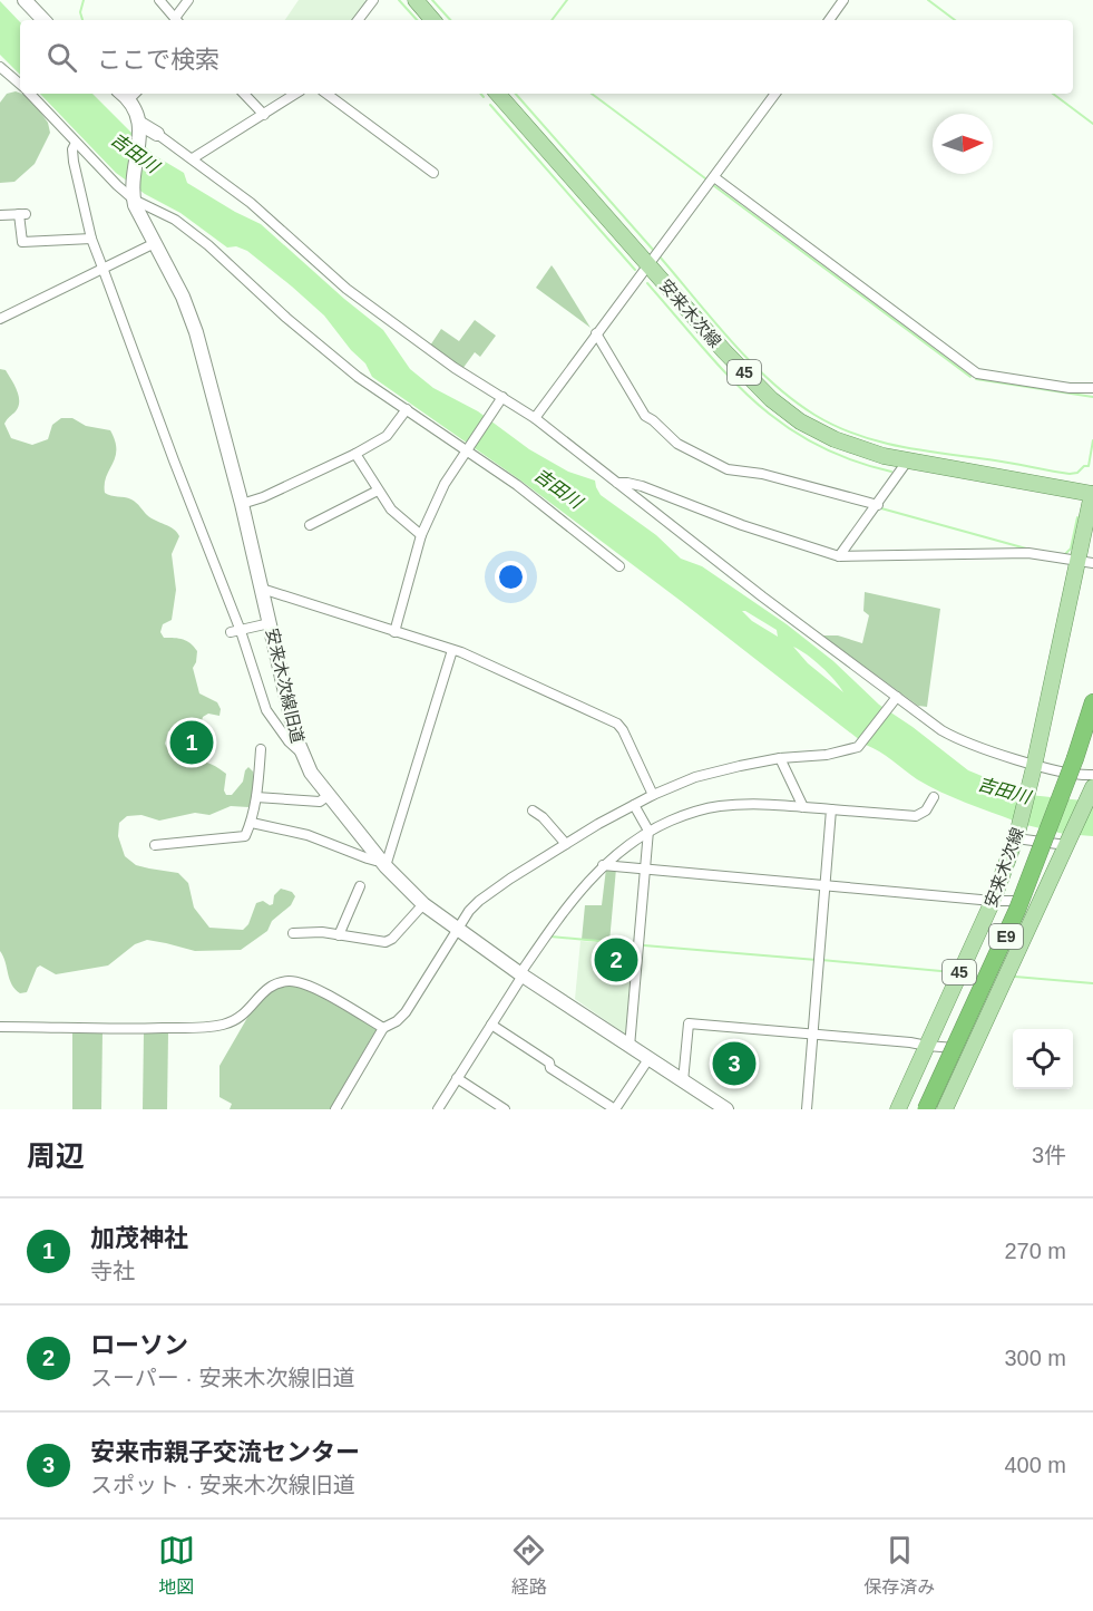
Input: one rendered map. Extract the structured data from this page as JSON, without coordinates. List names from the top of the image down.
{
  "streets": {
    "highway": ["E9"],
    "main road": ["安来木次線", "45"],
    "street": ["安来木次線旧道"]
  },
  "water": ["吉田川"],
  "north": "right",
  "page": {
    "search": "ここで検索",
    "pins": ["1", "2", "3"],
    "heading": ["周辺", "3件"],
    "list": [
      {
        "mark": "1",
        "name": "加茂神社",
        "note": "寺社",
        "value": "270 m"
      },
      {
        "mark": "2",
        "name": "ローソン",
        "note": "スーパー · 安来木次線旧道",
        "value": "300 m"
      },
      {
        "mark": "3",
        "name": "安来市親子交流センター",
        "note": "スポット · 安来木次線旧道",
        "value": "400 m"
      }
    ],
    "nav": ["地図", "経路", "保存済み"]
  }
}
